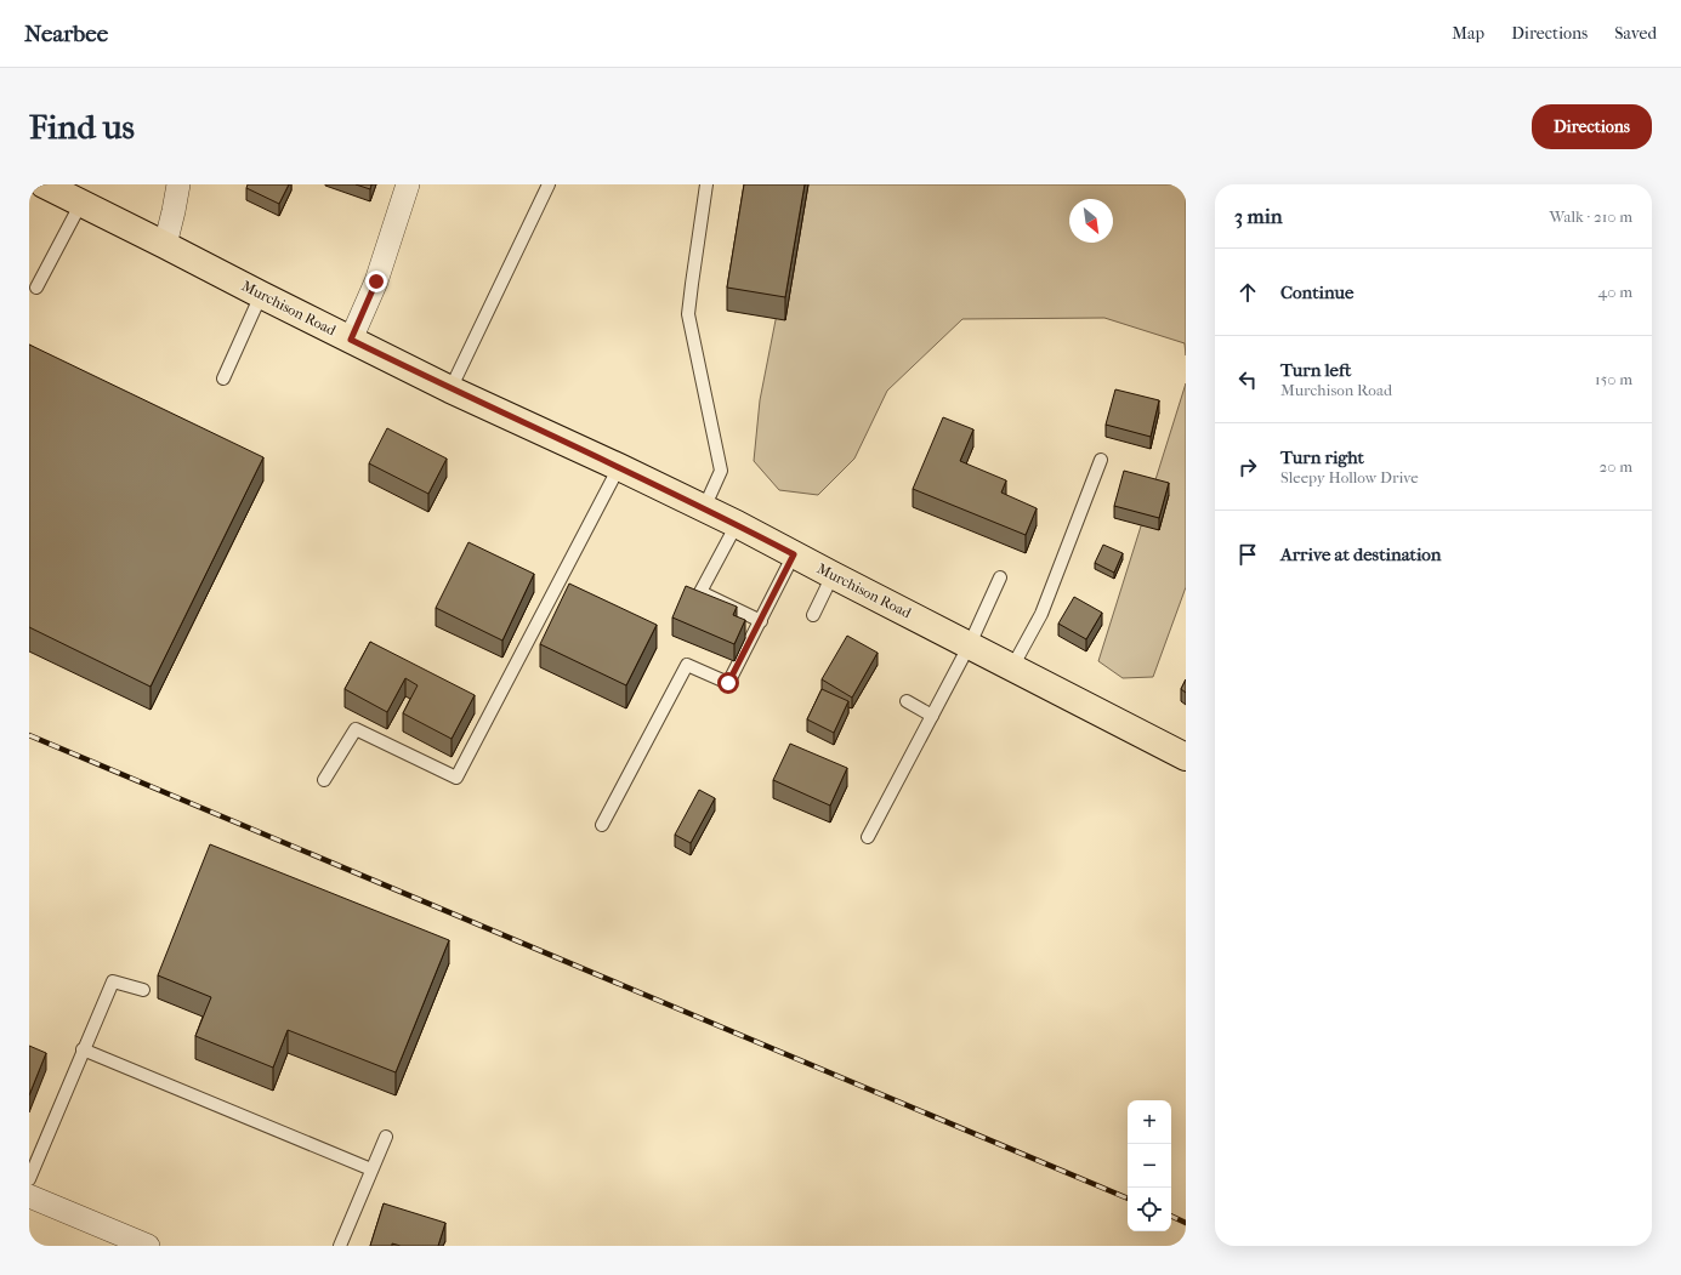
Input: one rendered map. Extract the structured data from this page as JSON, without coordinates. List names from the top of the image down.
{
  "streets": {
    "main road": ["Murchison Road"]
  },
  "north": "bottom right",
  "page": {
    "header": "Nearbee",
    "nav": ["Map", "Directions", "Saved"],
    "buttons": "Directions",
    "title": "Find us",
    "heading": ["3 min", "Walk · 210 m"],
    "list": [
      ["Continue", "40 m"],
      ["Turn left", "Murchison Road", "150 m"],
      ["Turn right", "Sleepy Hollow Drive", "20 m"],
      "Arrive at destination"
    ],
    "map_buttons": ["+", "−"]
  }
}
